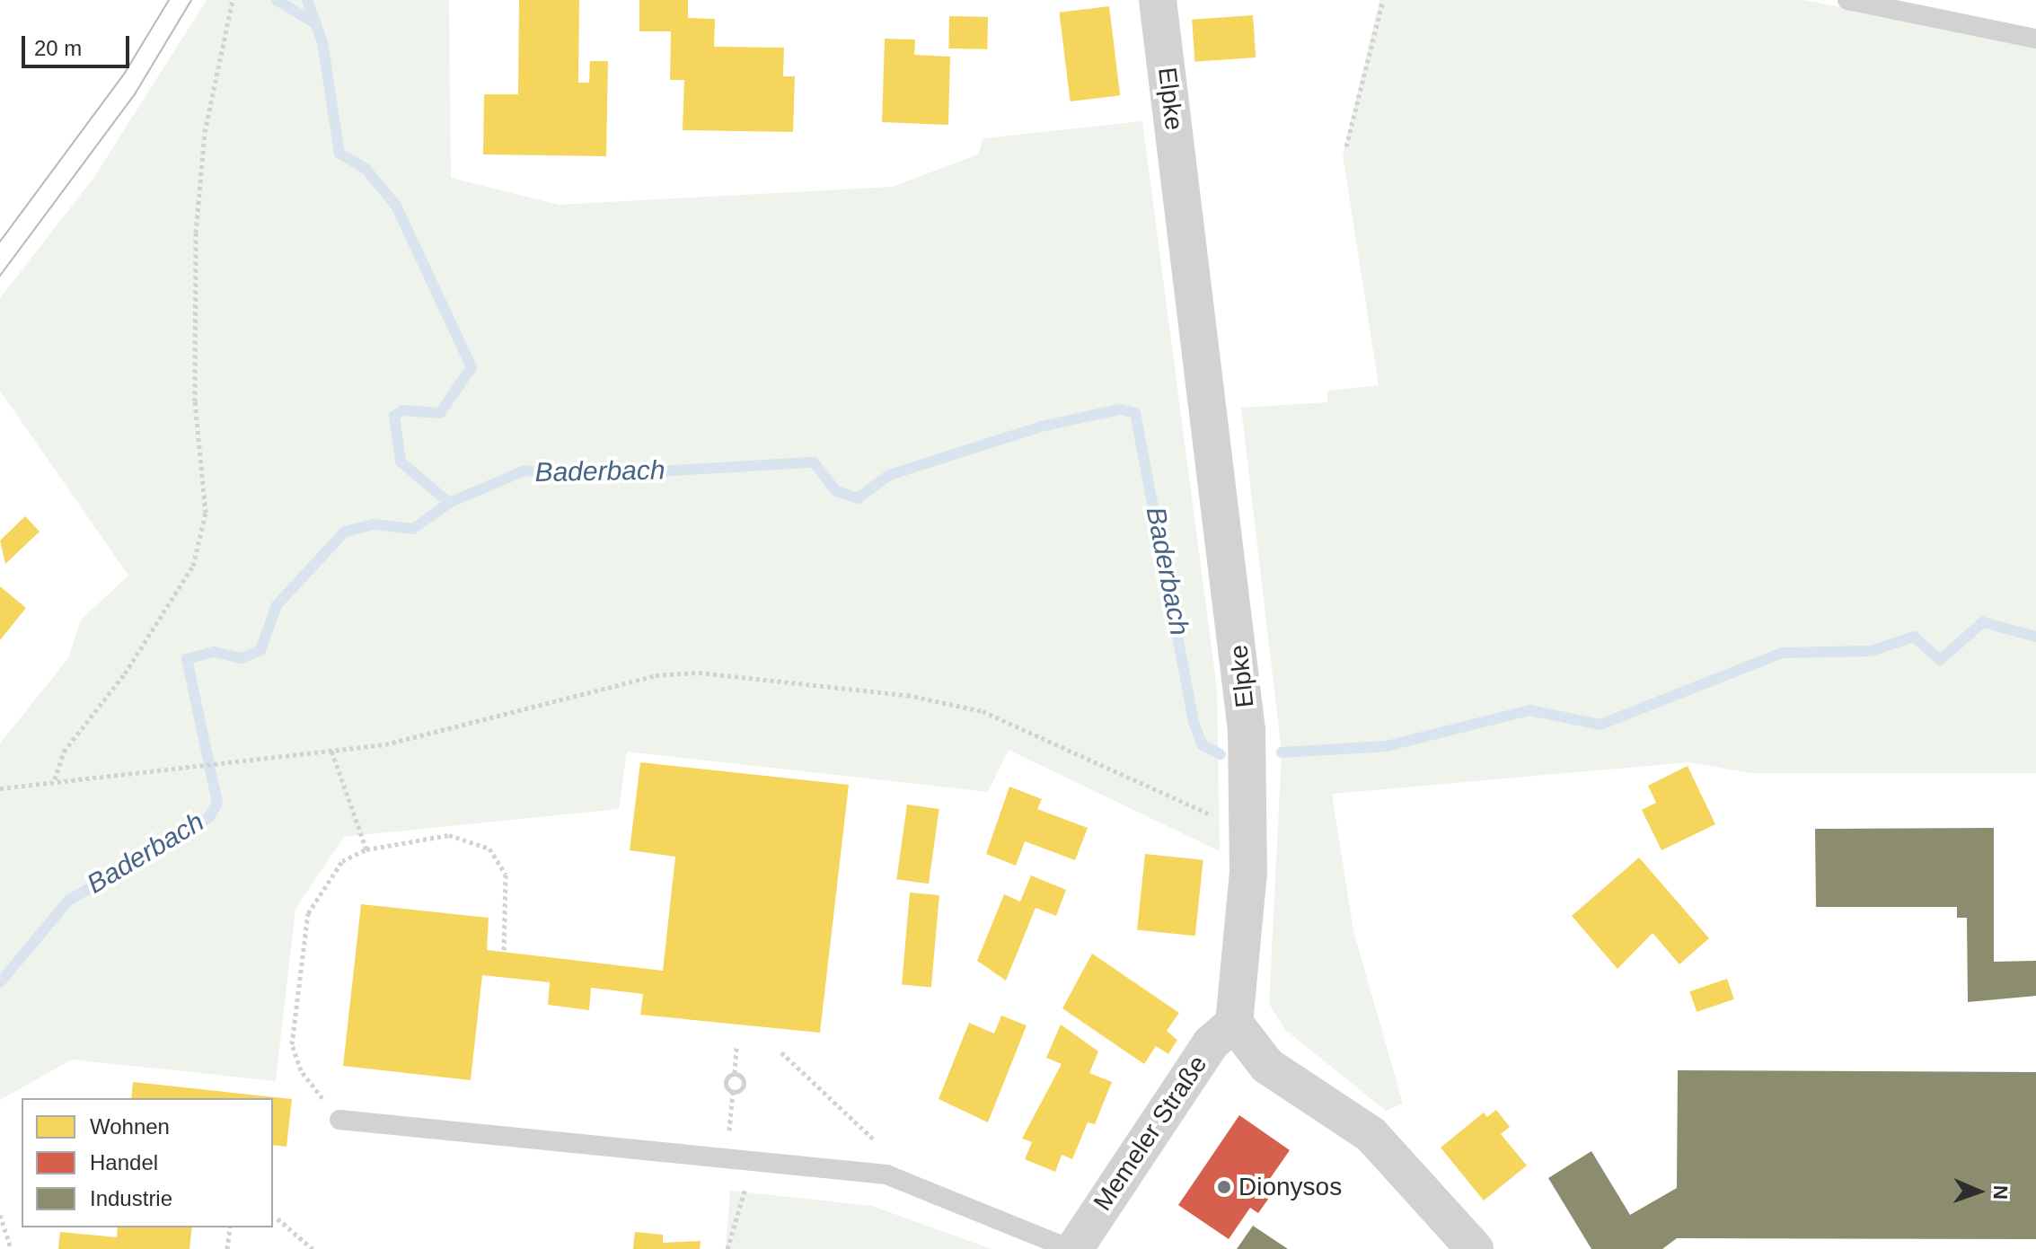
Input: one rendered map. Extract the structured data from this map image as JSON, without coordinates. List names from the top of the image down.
{
  "streets": {
    "street": ["Elpke", "Memeler Straße"]
  },
  "crossings": [
    ["Elpke", "Memeler Straße"]
  ],
  "water": ["Baderbach"],
  "places": ["Dionysos"],
  "legend": ["Wohnen", "Handel", "Industrie"],
  "scale_bar": "20 m",
  "north": "right"
}
